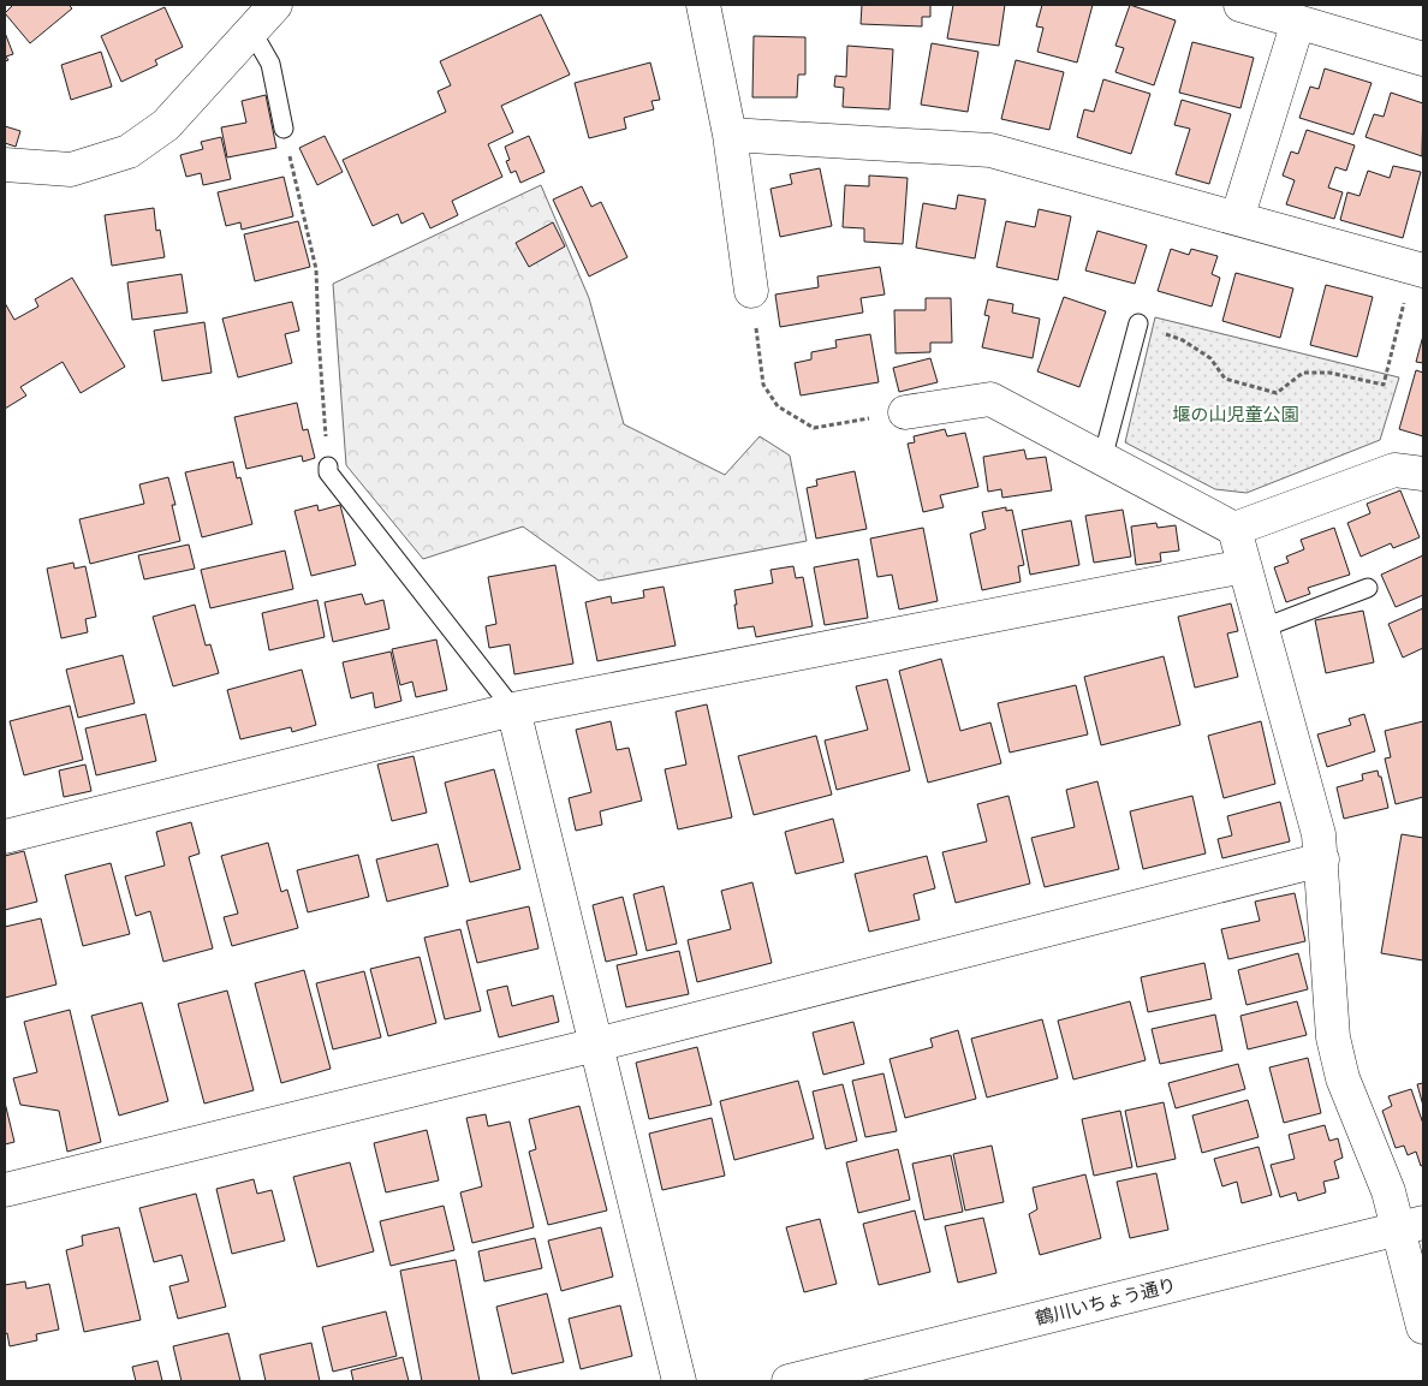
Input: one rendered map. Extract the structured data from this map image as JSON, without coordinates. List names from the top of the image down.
{
  "streets": {
    "street": ["鶴川いちょう通り"]
  },
  "parks": ["堰の山児童公園"]
}
